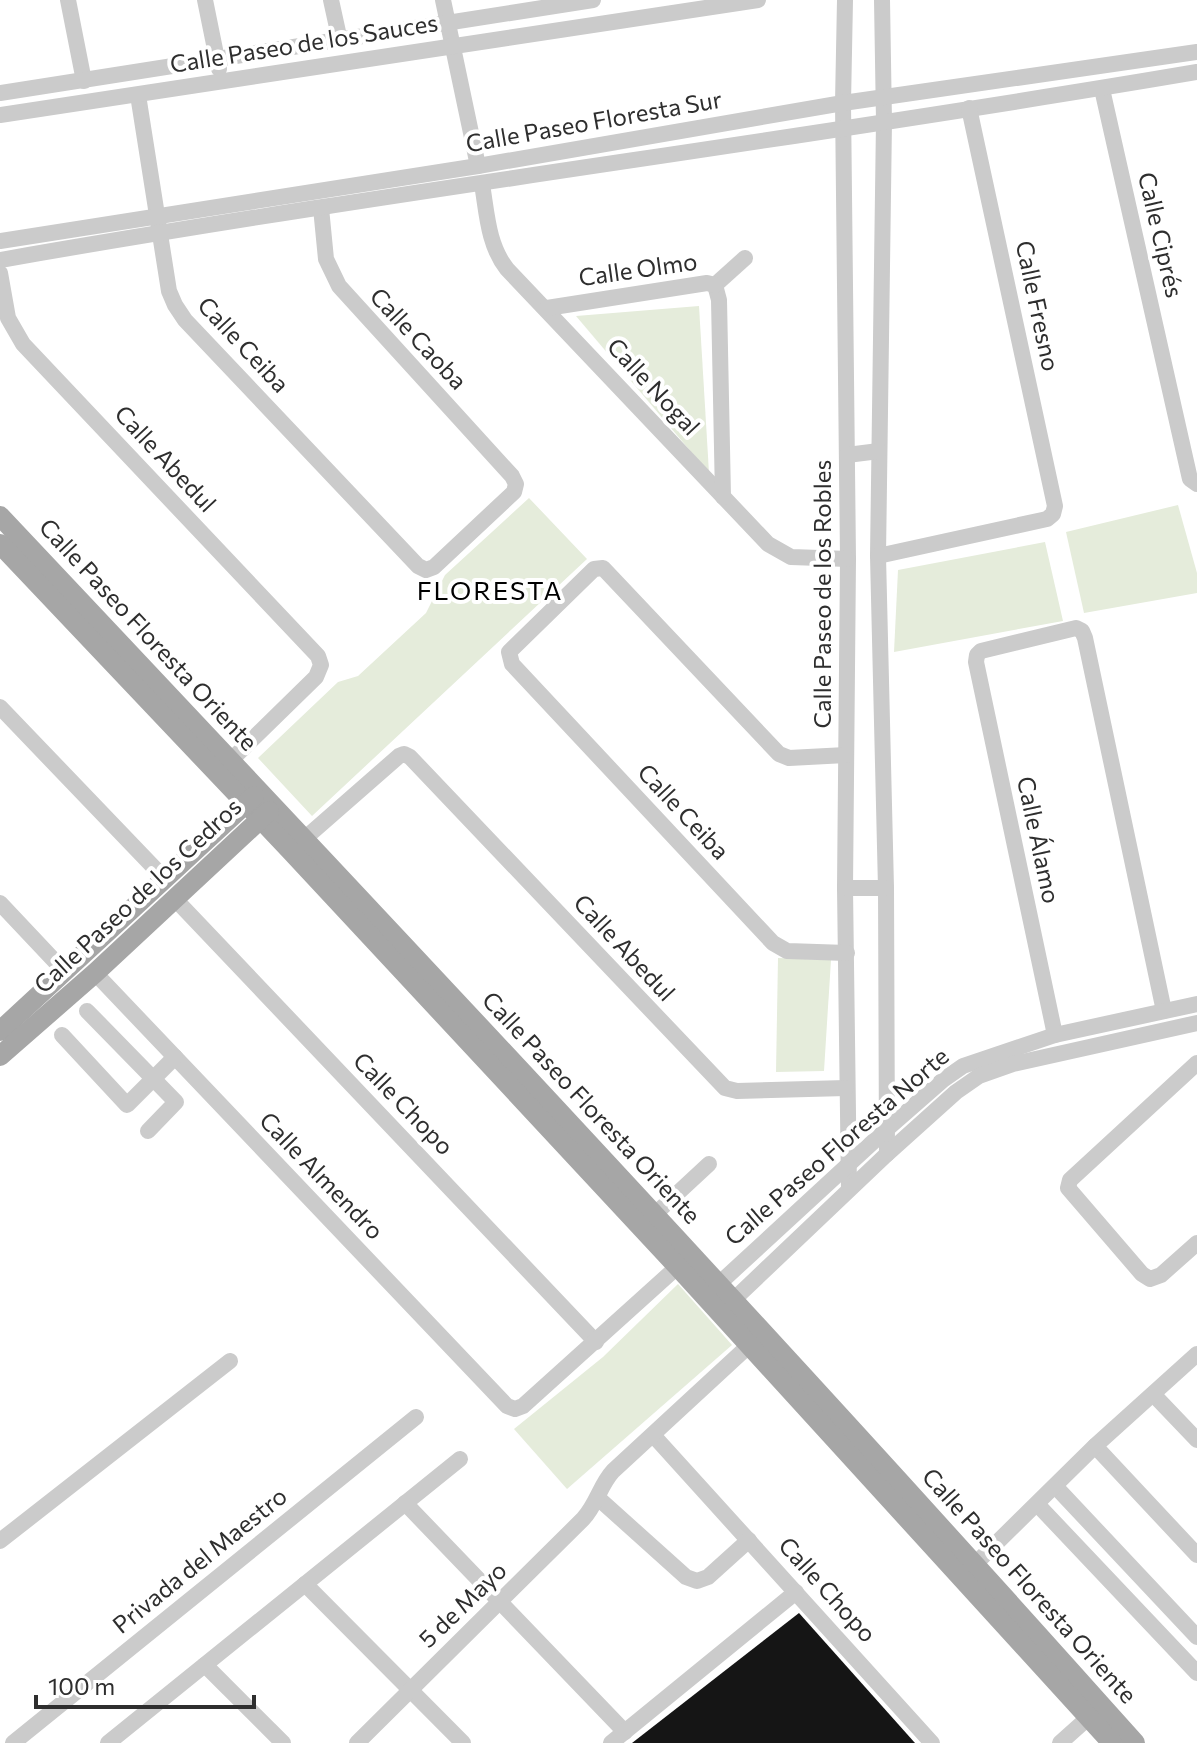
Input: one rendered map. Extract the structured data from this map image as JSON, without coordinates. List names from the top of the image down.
{
  "streets": {
    "main road": ["Calle Paseo Floresta Oriente", "Calle Paseo de los Cedros"],
    "street": [
      "Calle Paseo de los Sauces",
      "Calle Paseo Floresta Sur",
      "Calle Ciprés",
      "Calle Olmo",
      "Calle Fresno",
      "Calle Caoba",
      "Calle Ceiba",
      "Calle Nogal",
      "Calle Abedul",
      "Calle Paseo de los Robles",
      "Calle Álamo",
      "Calle Chopo",
      "Calle Paseo Floresta Norte",
      "Calle Almendro",
      "Privada del Maestro",
      "5 de Mayo"
    ]
  },
  "crossings": [
    ["Calle Paseo de los Sauces", "Calle Ceiba"],
    ["Calle Paseo Floresta Sur", "Calle Ciprés"],
    ["Calle Paseo Floresta Sur", "Calle Fresno"],
    ["Calle Paseo Floresta Sur", "Calle Caoba"],
    ["Calle Paseo Floresta Sur", "Calle Ceiba"],
    ["Calle Paseo Floresta Sur", "Calle Nogal"],
    ["Calle Paseo Floresta Sur", "Calle Paseo de los Robles"],
    ["Calle Olmo", "Calle Nogal"],
    ["Calle Caoba", "Calle Ceiba"],
    ["Calle Ceiba", "Calle Paseo de los Robles"],
    ["Calle Nogal", "Calle Paseo de los Robles"],
    ["Calle Abedul", "Calle Paseo de los Robles"],
    ["Calle Abedul", "Calle Paseo Floresta Oriente"],
    ["Calle Paseo de los Robles", "Calle Paseo Floresta Norte"],
    ["Calle Paseo Floresta Oriente", "Calle Paseo de los Cedros"],
    ["Calle Paseo Floresta Oriente", "Calle Paseo Floresta Norte"],
    ["Calle Paseo Floresta Oriente", "5 de Mayo"],
    ["Calle Álamo", "Calle Paseo Floresta Norte"],
    ["Calle Paseo de los Cedros", "Calle Chopo"],
    ["Calle Paseo de los Cedros", "Calle Almendro"],
    ["Calle Chopo", "Calle Almendro"],
    ["Calle Chopo", "5 de Mayo"]
  ],
  "districts": ["FLORESTA"],
  "scale_bar": "100 m"
}
